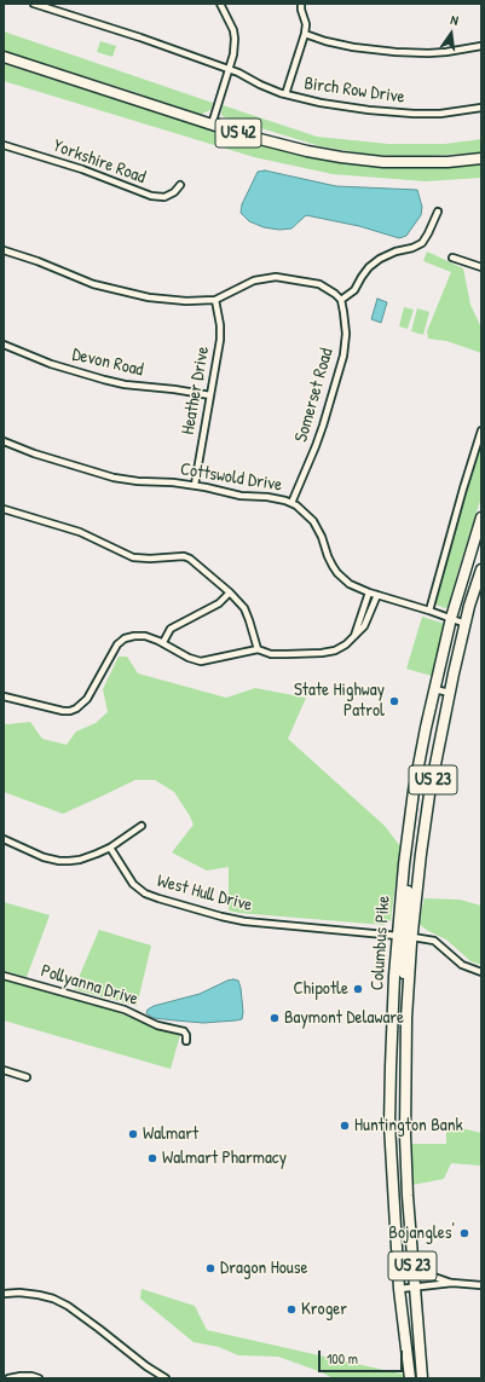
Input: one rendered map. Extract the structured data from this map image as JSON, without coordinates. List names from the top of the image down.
{
  "streets": {
    "highway": ["US 42", "US 23", "Columbus Pike"],
    "street": [
      "Birch Row Drive",
      "Yorkshire Road",
      "Devon Road",
      "Heather Drive",
      "Somerset Road",
      "Cottswold Drive",
      "West Hull Drive",
      "Pollyanna Drive"
    ]
  },
  "crossings": [
    ["Devon Road", "Heather Drive"],
    ["Heather Drive", "Cottswold Drive"],
    ["Somerset Road", "Cottswold Drive"],
    ["Cottswold Drive", "Columbus Pike"],
    ["West Hull Drive", "Columbus Pike"]
  ],
  "places": [
    "State Highway Patrol",
    "Chipotle",
    "Baymont Delaware",
    "Huntington Bank",
    "Walmart",
    "Walmart Pharmacy",
    "Bojangles'",
    "Dragon House",
    "Kroger"
  ],
  "scale_bar": "100 m",
  "north": "top"
}
